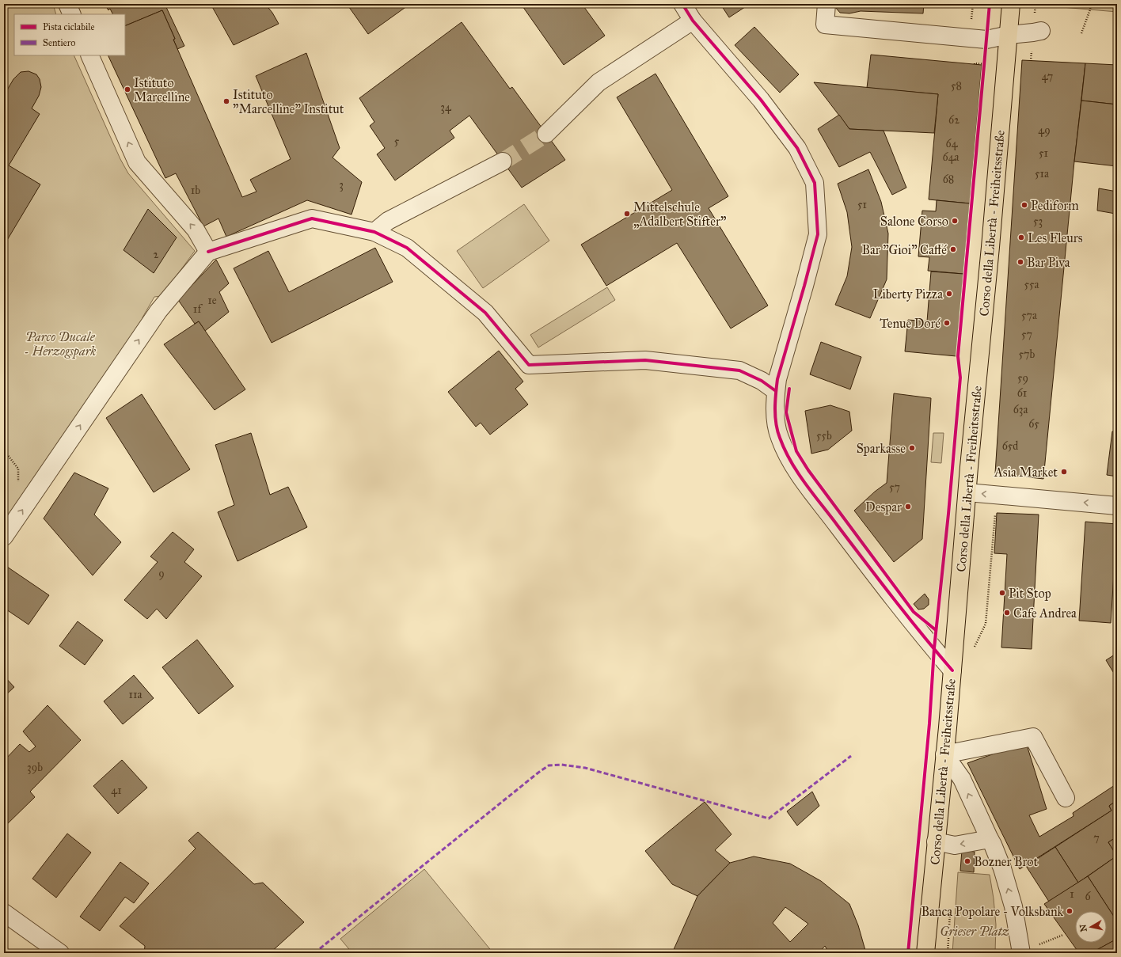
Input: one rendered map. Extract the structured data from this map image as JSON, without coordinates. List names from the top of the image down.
{
  "streets": {
    "main road": ["Corso della Libertà - Freiheitsstraße"]
  },
  "parks": ["Parco Ducale - Herzogspark", "Grieser Platz"],
  "places": [
    "Istituto Marcelline",
    "Istituto \"Marcelline\" Institut",
    "Pediform",
    "Mittelschule „Adalbert Stifter”",
    "Salone Corso",
    "Les Fleurs",
    "Bar \"Gioi\" Caffé",
    "Bar Piva",
    "Liberty Pizza",
    "Tenue Doré",
    "Sparkasse",
    "Asia Market",
    "Despar",
    "Pit Stop",
    "Cafe Andrea",
    "Bozner Brot",
    "Banca Popolare - Volksbank"
  ],
  "house_numbers": [
    "47",
    "58",
    "34",
    "62",
    "49",
    "5",
    "64",
    "51",
    "64a",
    "51a",
    "68",
    "3",
    "1b",
    "51",
    "53",
    "2",
    "55a",
    "1e",
    "1f",
    "57a",
    "57",
    "57b",
    "59",
    "61",
    "63a",
    "65",
    "55b",
    "65d",
    "57",
    "9",
    "11a",
    "39b",
    "41",
    "7",
    "1",
    "6"
  ],
  "legend": ["Pista ciclabile", "Sentiero"],
  "north": "left"
}
